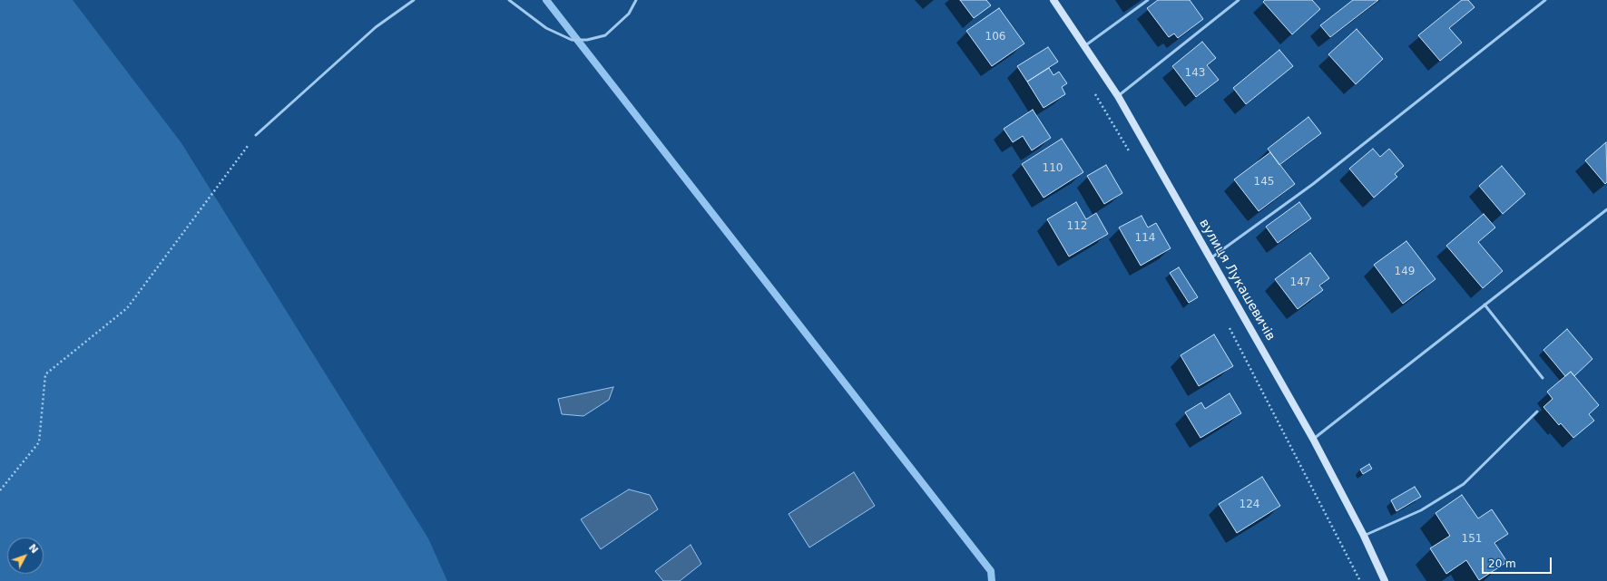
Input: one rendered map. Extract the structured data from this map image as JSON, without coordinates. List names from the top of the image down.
{
  "streets": {
    "street": ["вулиця Лукашевичів"]
  },
  "house_numbers": [
    "106",
    "143",
    "110",
    "145",
    "112",
    "114",
    "149",
    "147",
    "124",
    "151"
  ],
  "scale_bar": "20 m",
  "north": "top right"
}
